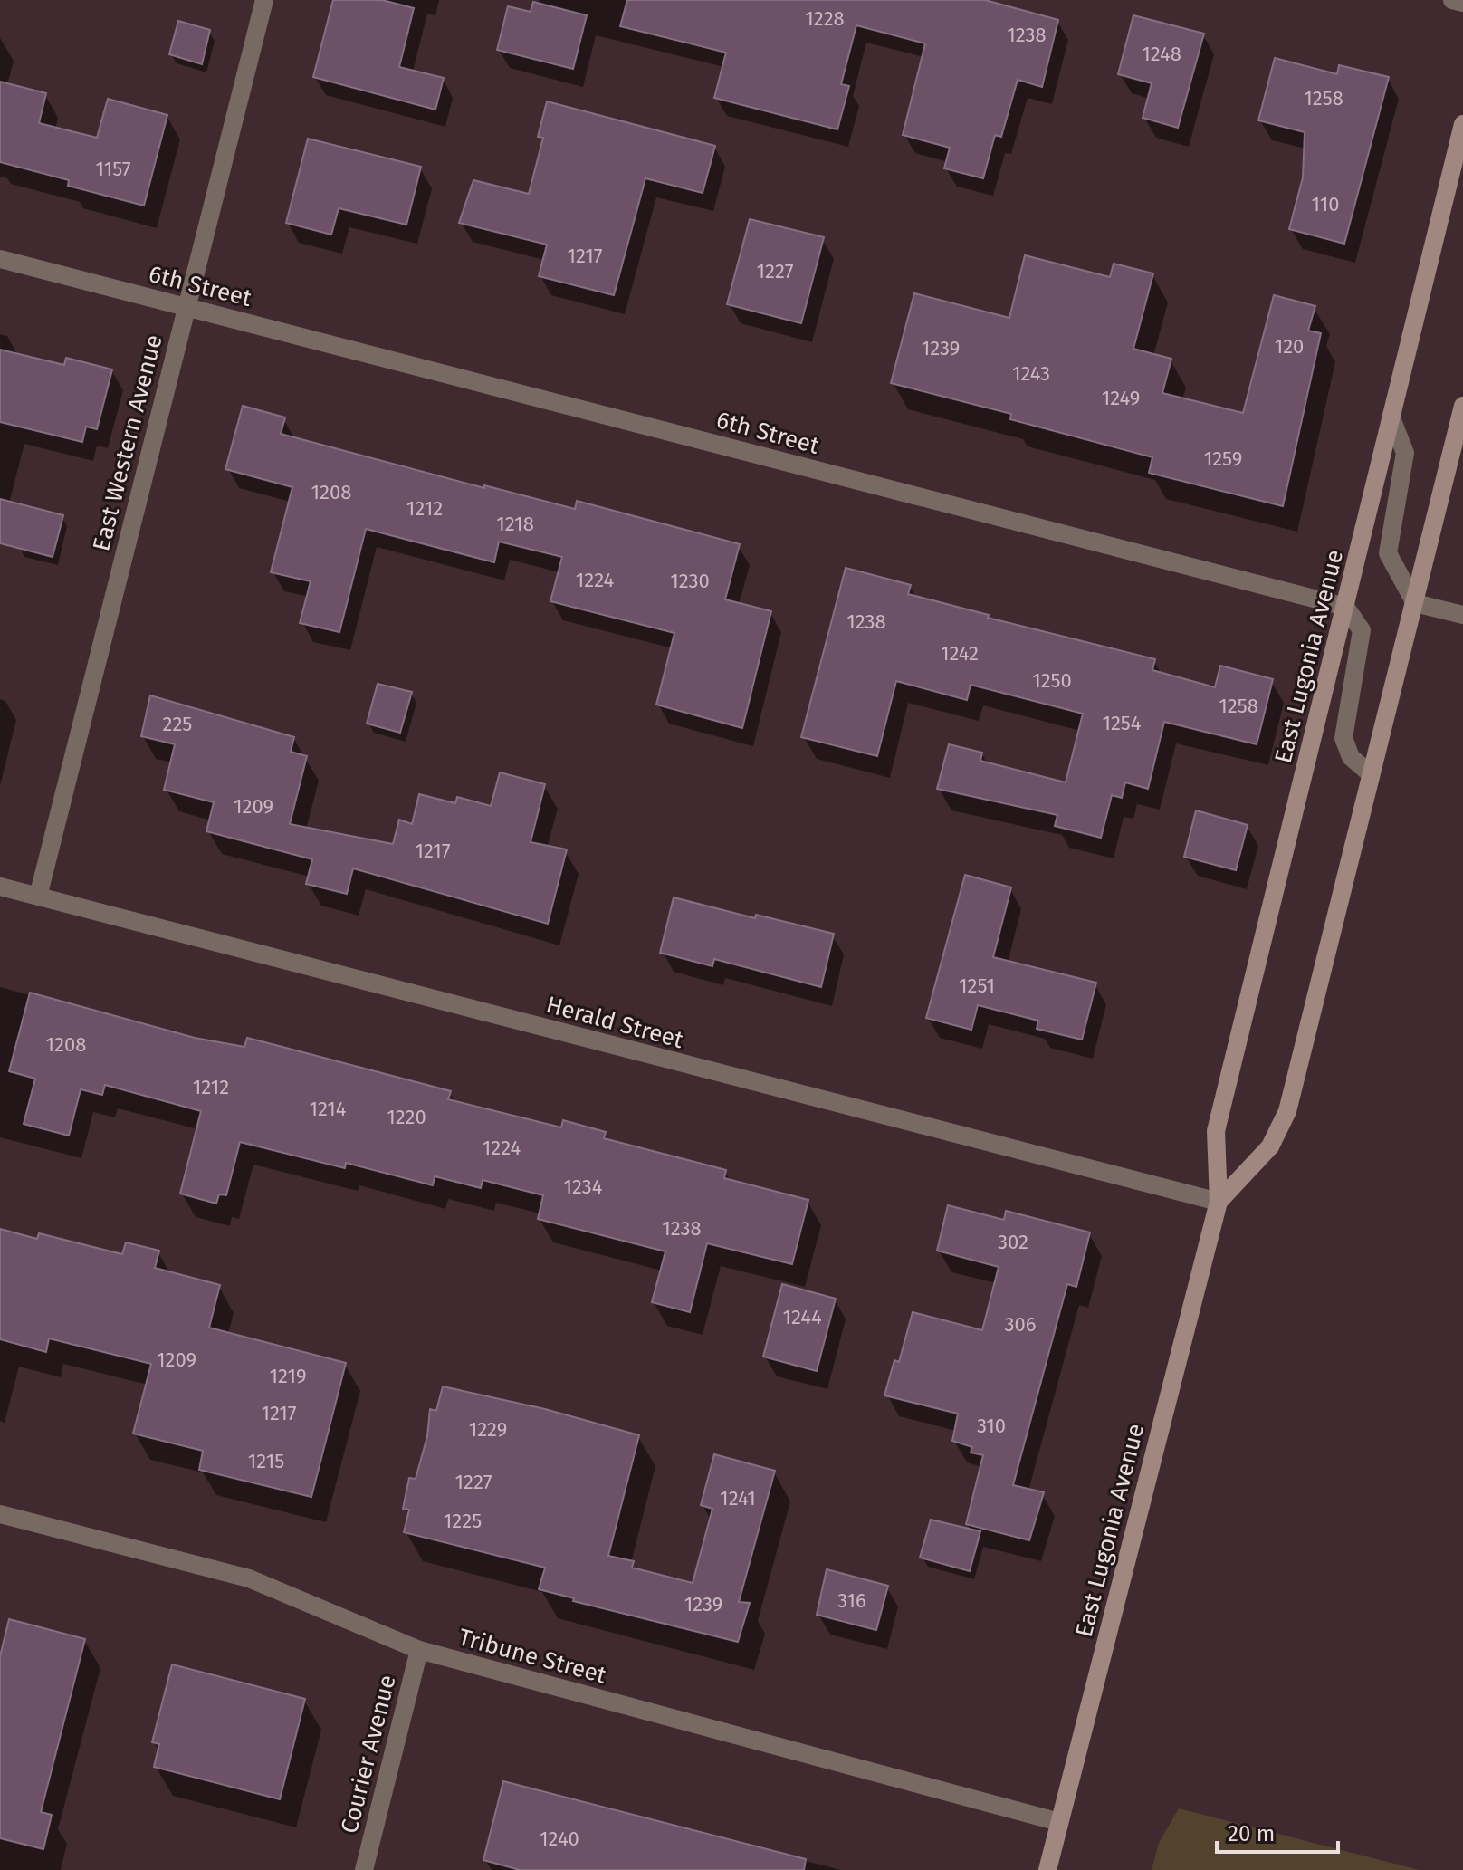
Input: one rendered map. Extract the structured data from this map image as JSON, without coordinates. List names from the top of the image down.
{
  "streets": {
    "main road": ["East Lugonia Avenue"],
    "street": [
      "6th Street",
      "East Western Avenue",
      "Herald Street",
      "Tribune Street",
      "Courier Avenue"
    ]
  },
  "crossings": [
    ["6th Street", "East Western Avenue"],
    ["6th Street", "East Lugonia Avenue"],
    ["East Western Avenue", "Herald Street"],
    ["East Lugonia Avenue", "Herald Street"],
    ["East Lugonia Avenue", "Tribune Street"],
    ["Tribune Street", "Courier Avenue"]
  ],
  "house_numbers": [
    "1228",
    "1238",
    "1248",
    "1258",
    "1157",
    "110",
    "1217",
    "1227",
    "120",
    "1239",
    "1243",
    "1249",
    "1259",
    "1208",
    "1212",
    "1218",
    "1224",
    "1230",
    "1238",
    "1242",
    "1250",
    "1258",
    "1254",
    "225",
    "1209",
    "1217",
    "1251",
    "1208",
    "1212",
    "1214",
    "1220",
    "1224",
    "1234",
    "1238",
    "302",
    "1244",
    "306",
    "1209",
    "1219",
    "1217",
    "310",
    "1229",
    "1215",
    "1227",
    "1241",
    "1225",
    "316",
    "1239",
    "1240"
  ],
  "scale_bar": "20 m"
}
